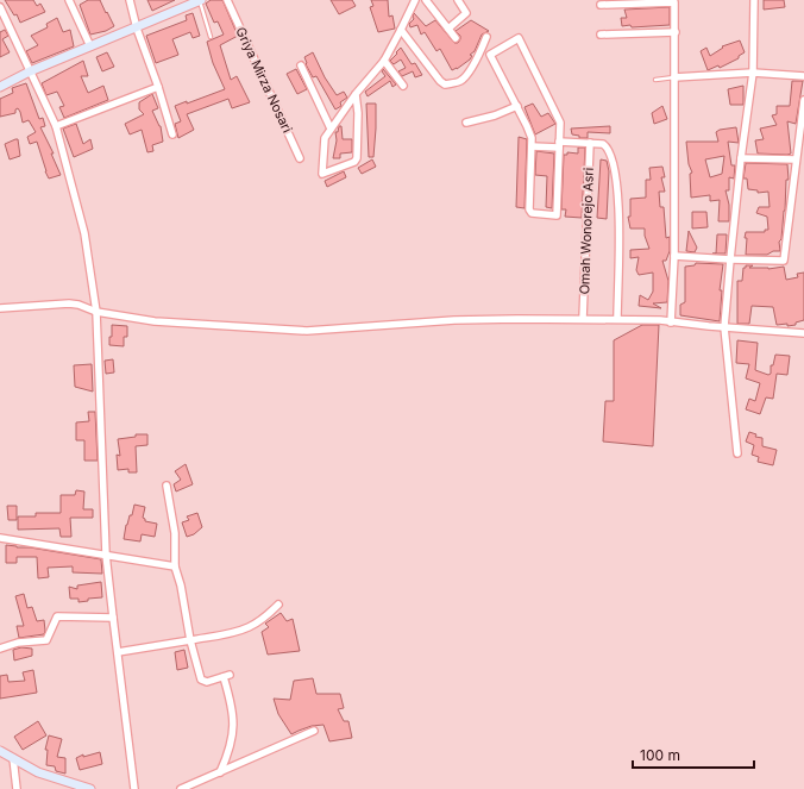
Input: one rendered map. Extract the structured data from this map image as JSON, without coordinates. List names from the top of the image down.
{
  "streets": {
    "street": ["Griya Mirza Nosari", "Omah Wonorejo Asri"]
  },
  "scale_bar": "100 m"
}
